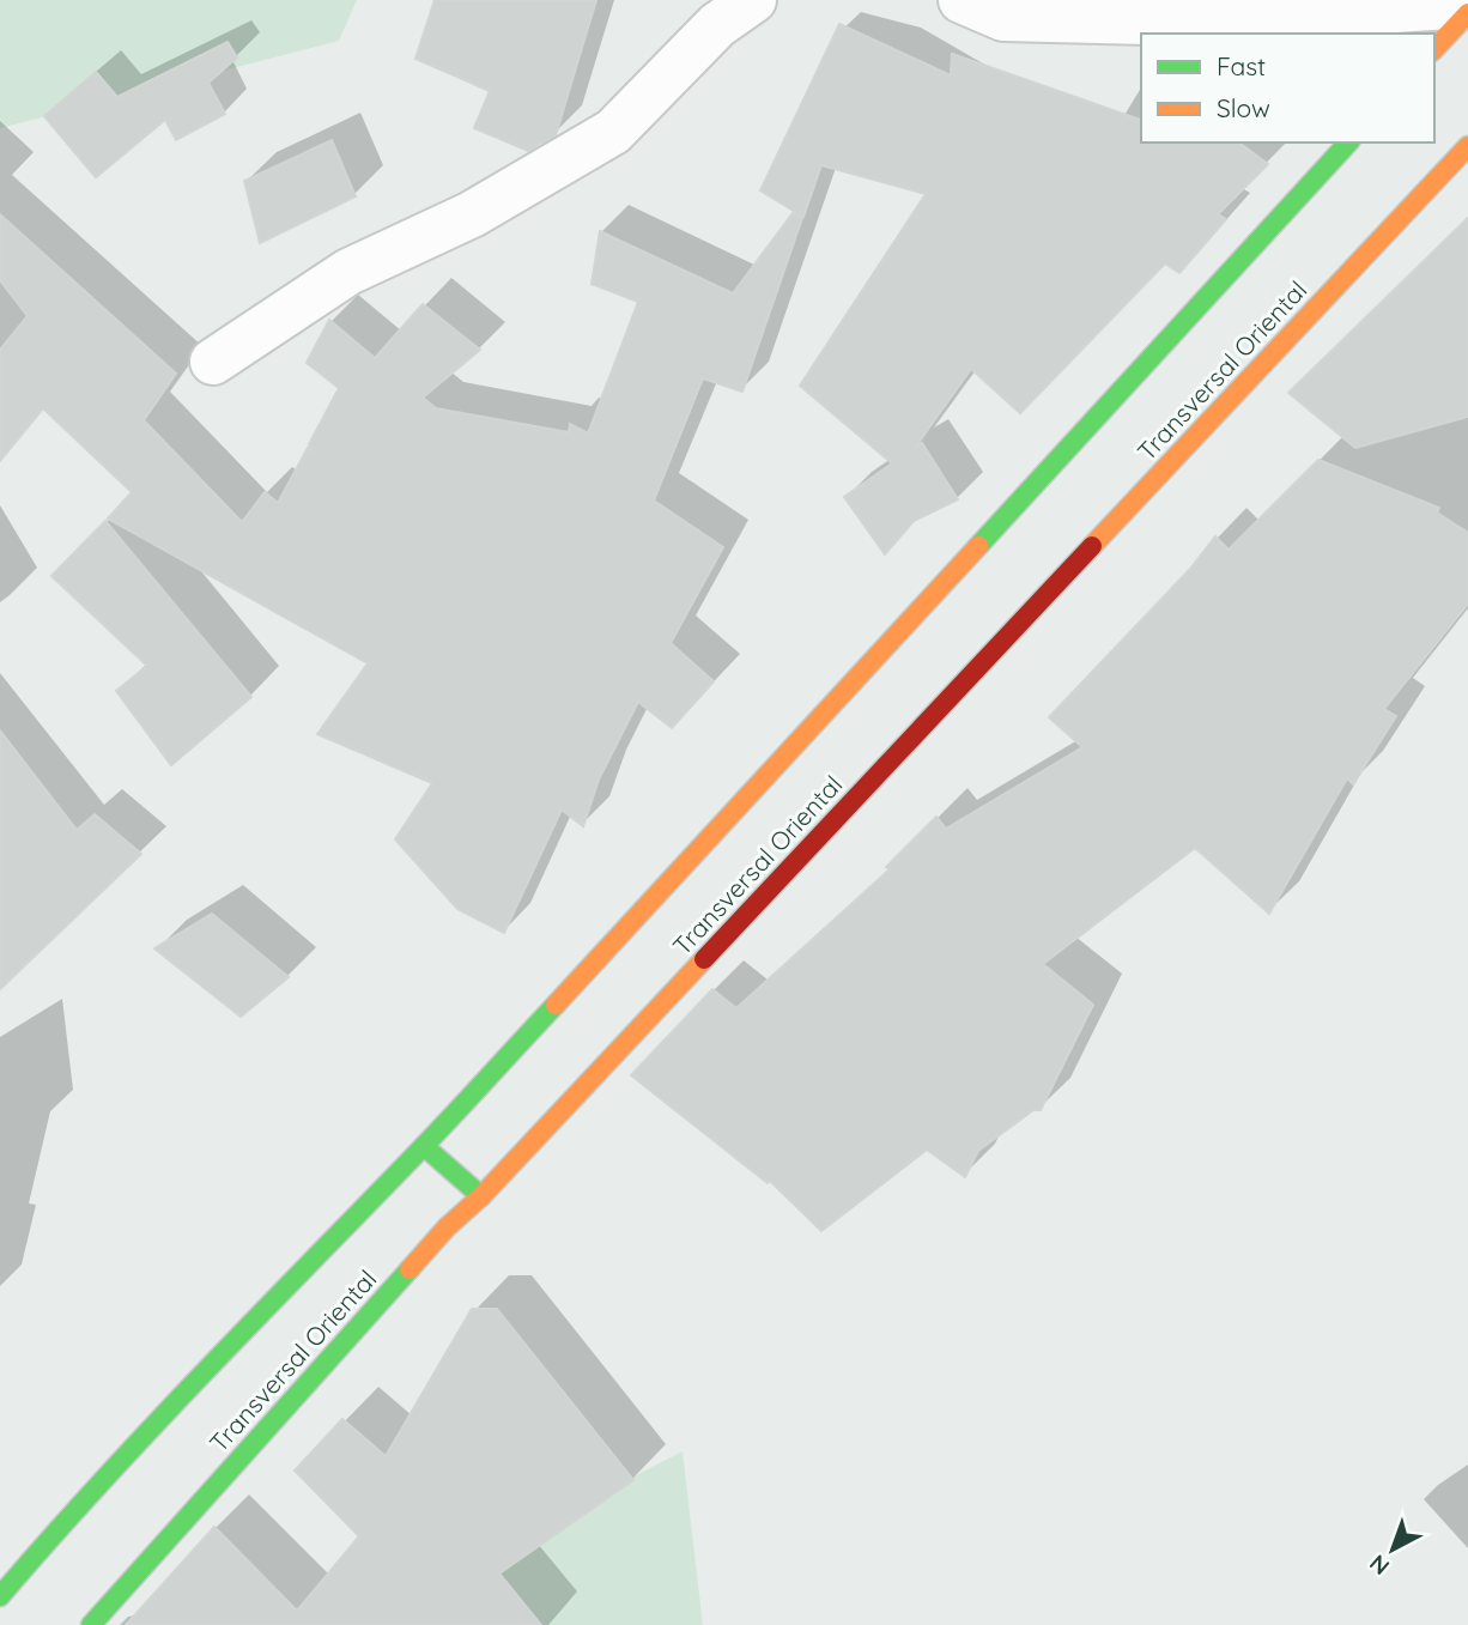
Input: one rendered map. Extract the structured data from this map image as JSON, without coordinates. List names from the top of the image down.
{
  "streets": {
    "main road": ["Transversal Oriental"]
  },
  "legend": ["Fast", "Slow"],
  "north": "bottom left"
}
